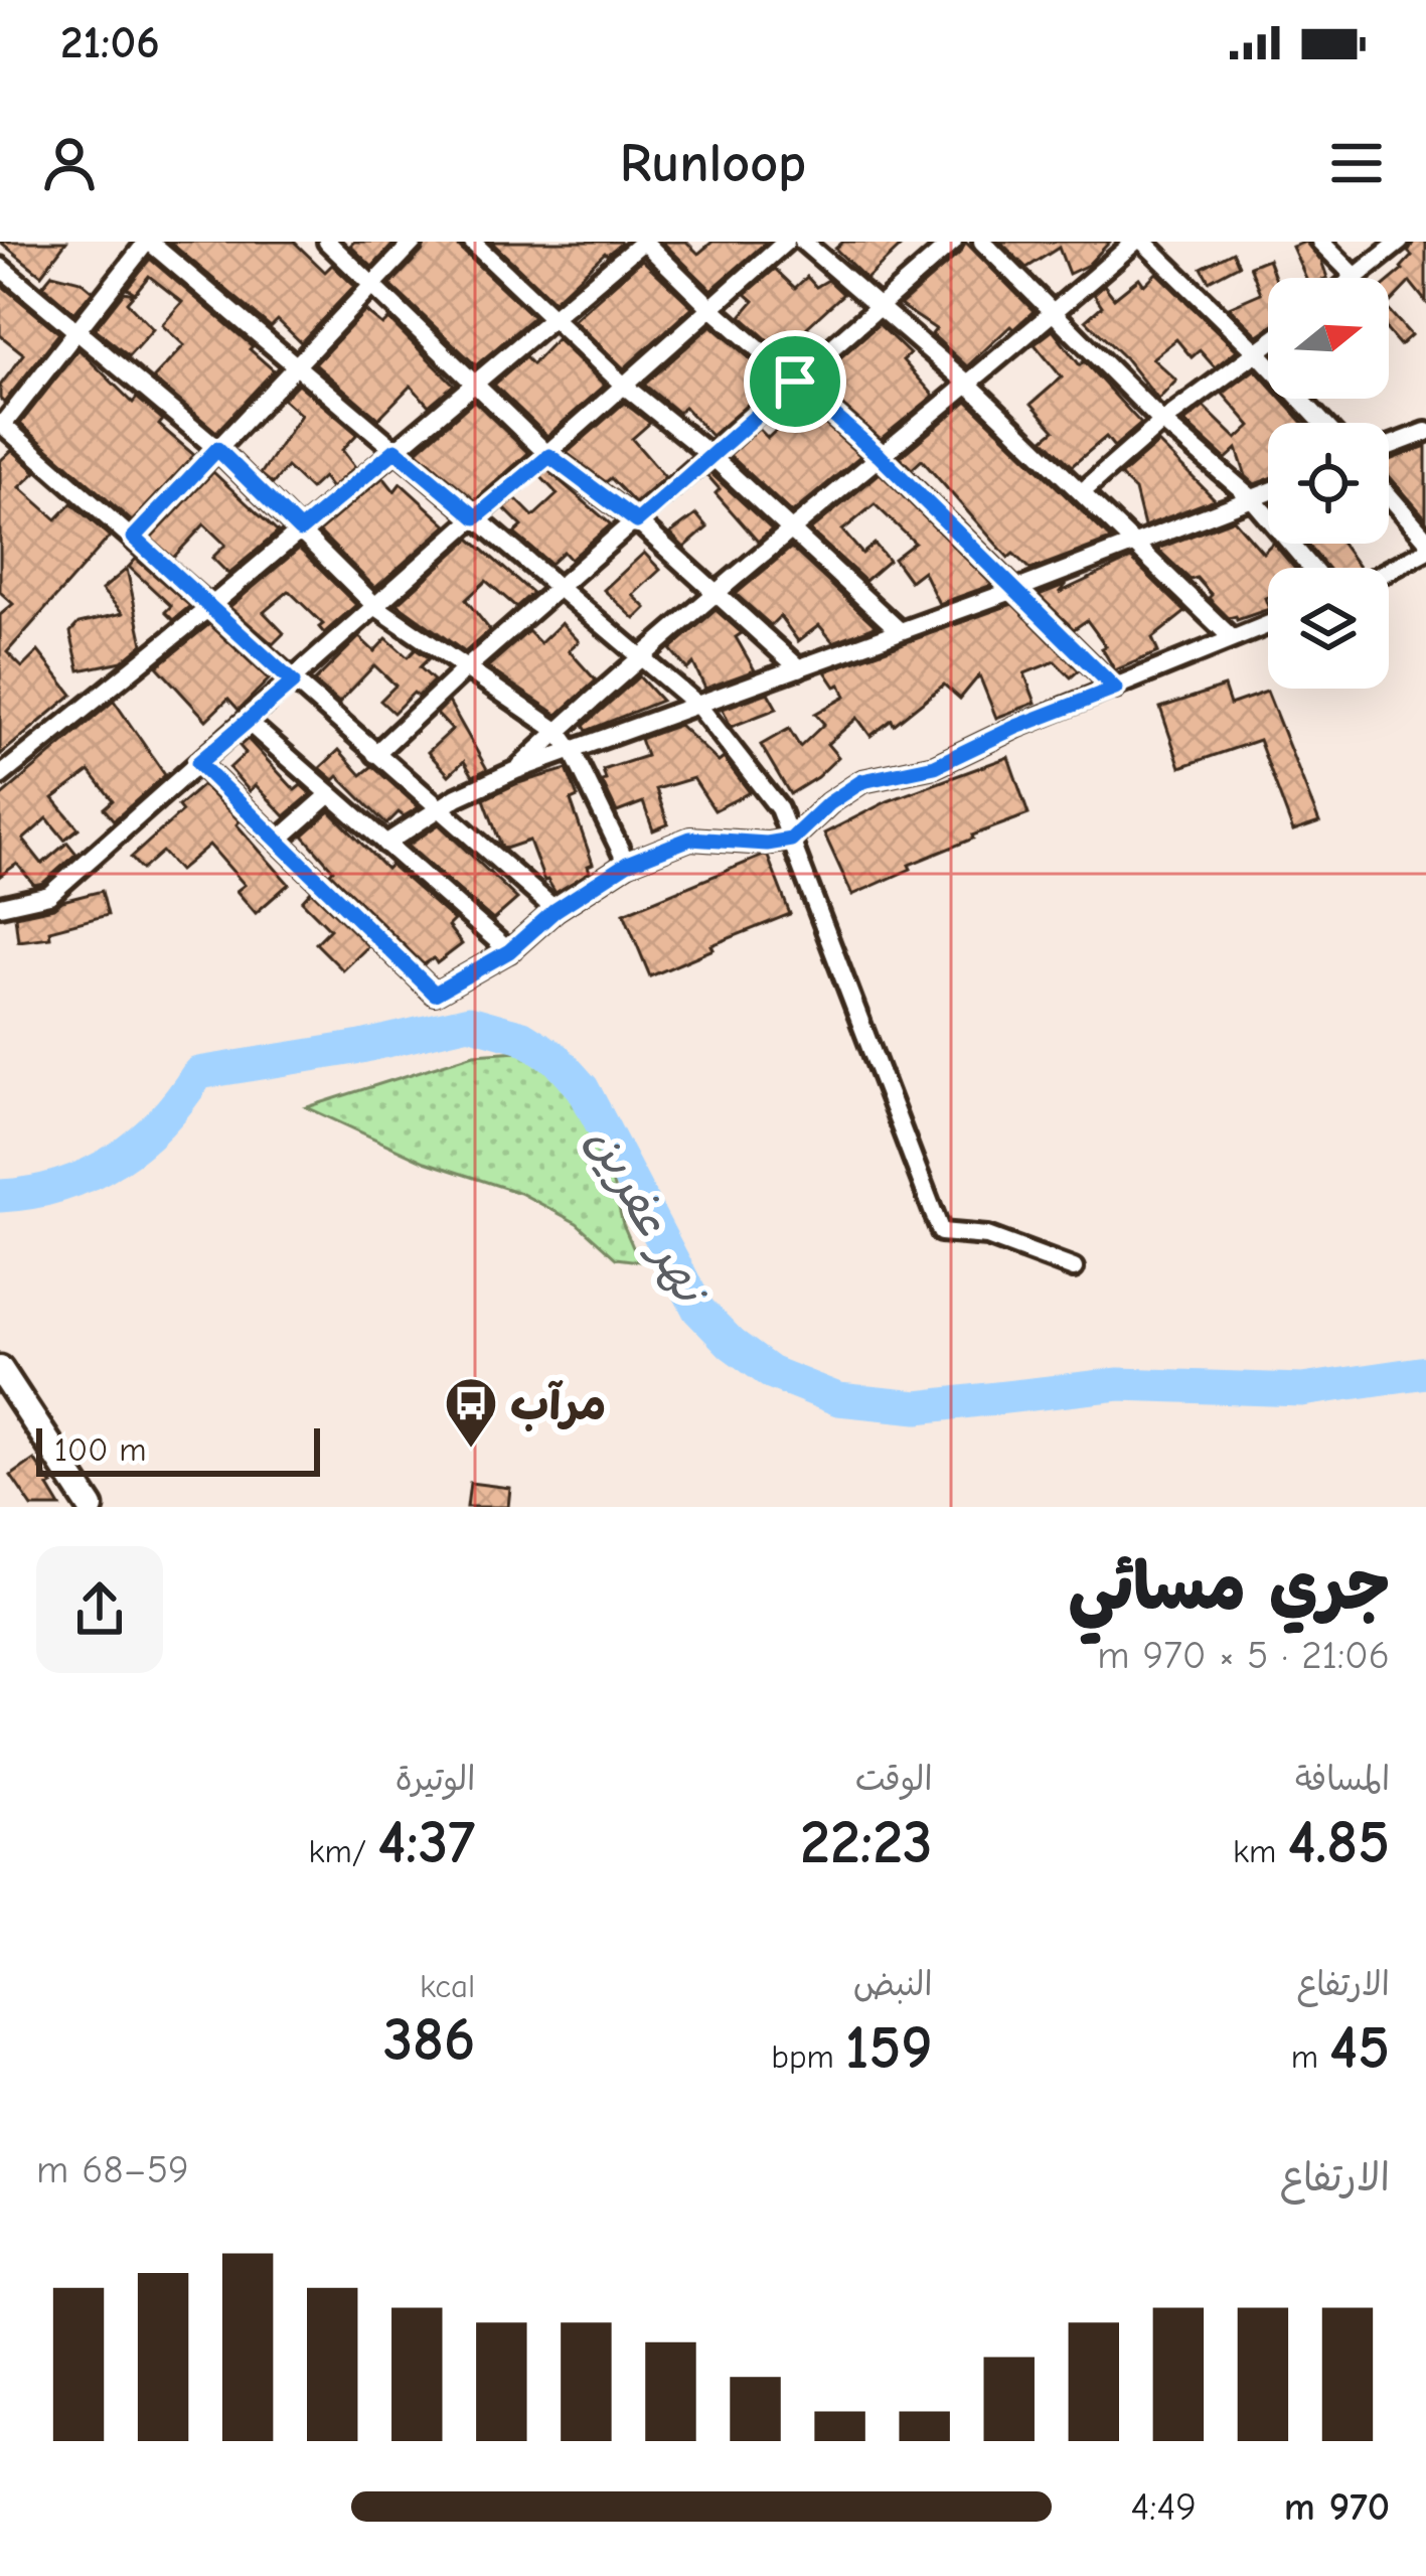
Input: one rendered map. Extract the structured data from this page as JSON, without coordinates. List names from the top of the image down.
{
  "water": ["نهر عفرين"],
  "places": {
    "bus stop": ["مرآب"]
  },
  "scale_bar": "100 m",
  "north": "right",
  "page": {
    "status": "21:06",
    "header": "Runloop",
    "scale": "100 m",
    "heading": ["جري مسائي", "21:06 · 5 × 970 m"],
    "stats": [
      ["المسافة", "4.85 km"],
      ["الوقت", "22:23"],
      ["الوتيرة", "4:37 /km"],
      ["الارتفاع", "45 m"],
      ["النبض", "159 bpm"],
      ["kcal", "386"]
    ],
    "chart": ["الارتفاع", "59–68 m"],
    "list": [
      {
        "name": "970 m",
        "note": "4:49"
      }
    ]
  }
}
